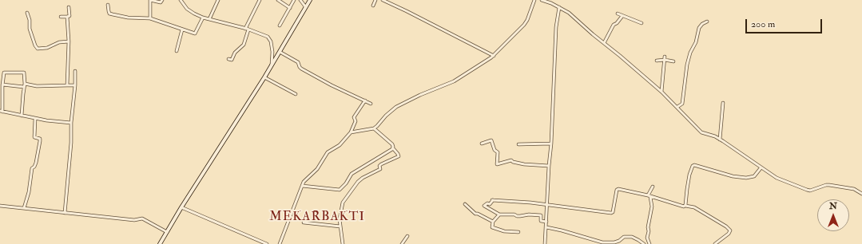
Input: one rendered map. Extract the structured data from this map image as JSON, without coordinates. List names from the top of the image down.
{
  "districts": ["MEKARBAKTI"],
  "scale_bar": "200 m",
  "north": "top"
}
